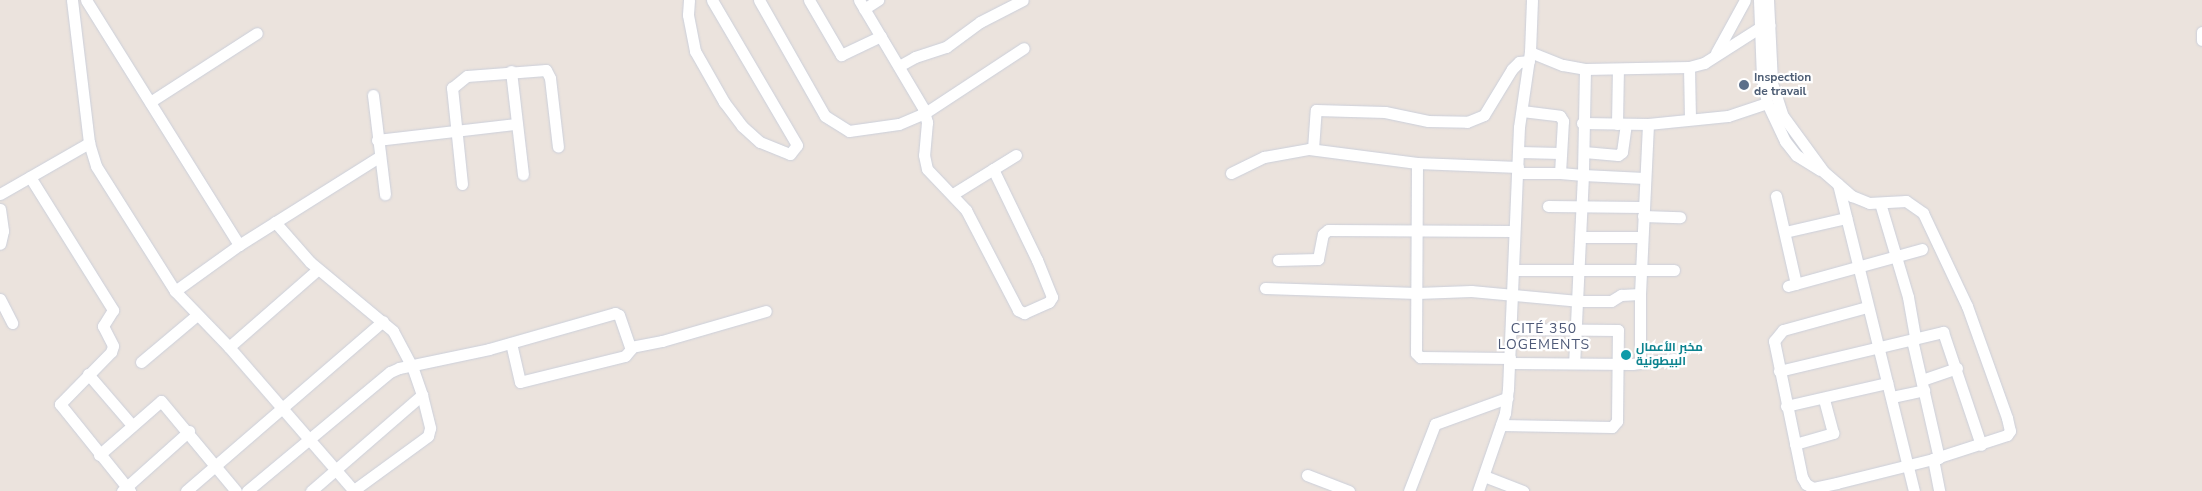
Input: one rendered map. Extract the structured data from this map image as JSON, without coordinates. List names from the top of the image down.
{
  "districts": ["CITÉ 350 LOGEMENTS"],
  "places": ["Inspection de travail", "مخبر الأعمال البيطونية"]
}
